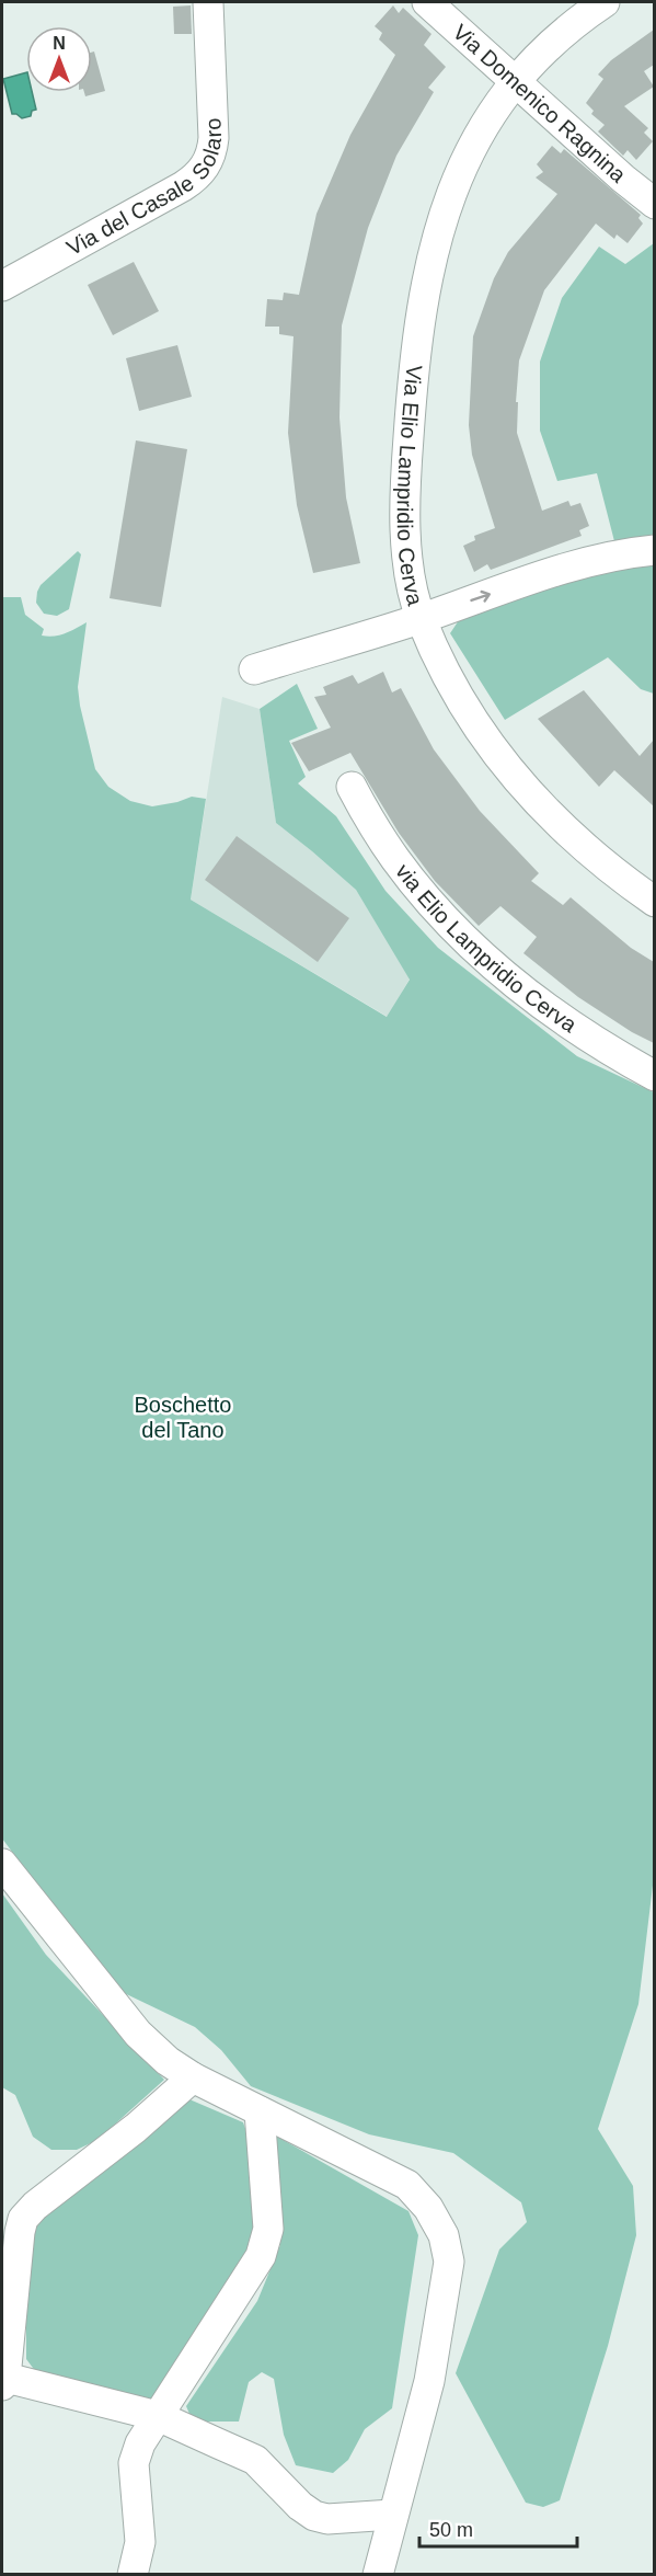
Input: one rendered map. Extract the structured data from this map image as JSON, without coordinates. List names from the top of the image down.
{
  "streets": {
    "street": [
      "Via Domenico Ragnina",
      "Via del Casale Solaro",
      "Via Elio Lampridio Cerva",
      "via Elio Lampridio Cerva"
    ]
  },
  "crossings": [
    ["Via Domenico Ragnina", "Via Elio Lampridio Cerva"]
  ],
  "parks": ["Boschetto del Tano"],
  "scale_bar": "50 m",
  "north": "top"
}
